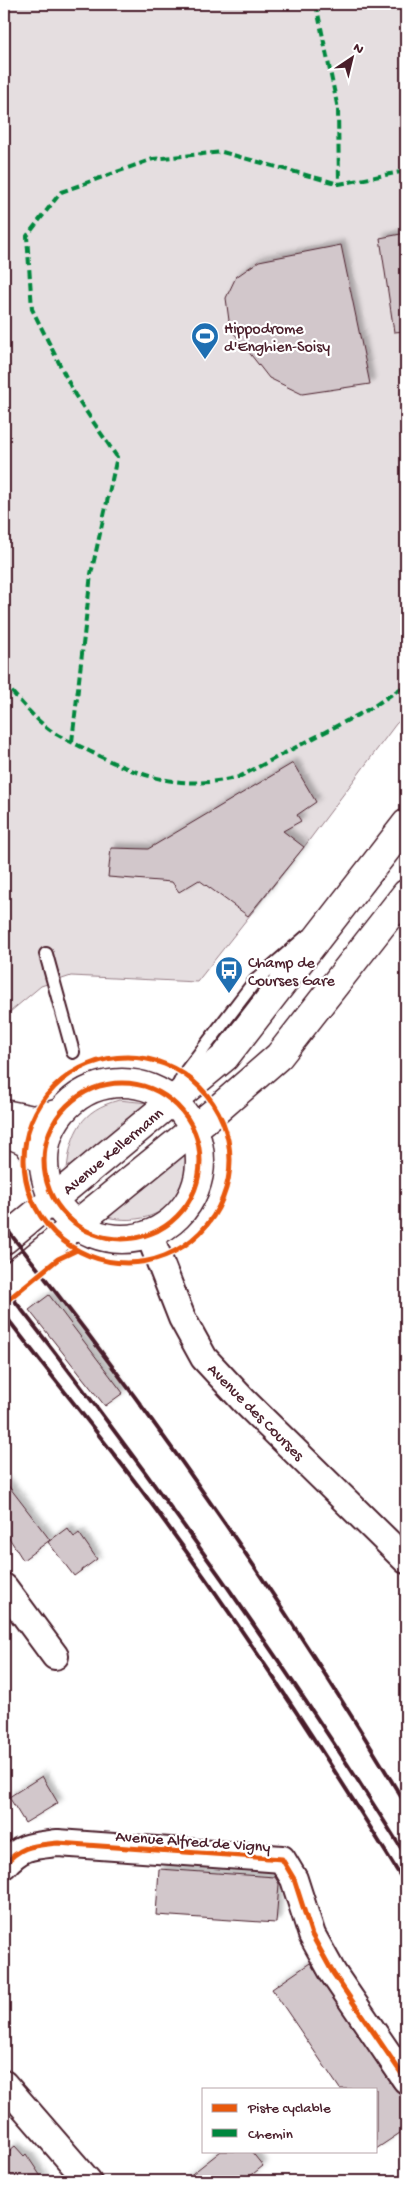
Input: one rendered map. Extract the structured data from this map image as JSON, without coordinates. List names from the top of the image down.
{
  "streets": {
    "main road": ["Avenue Kellermann"],
    "street": ["Avenue des Courses", "Avenue Alfred de Vigny"]
  },
  "places": {
    "sports": ["Hippodrome d'Enghien-Soisy"],
    "bus stop": ["Champ de Courses Gare"]
  },
  "legend": ["Piste cyclable", "Chemin"],
  "north": "top right"
}
